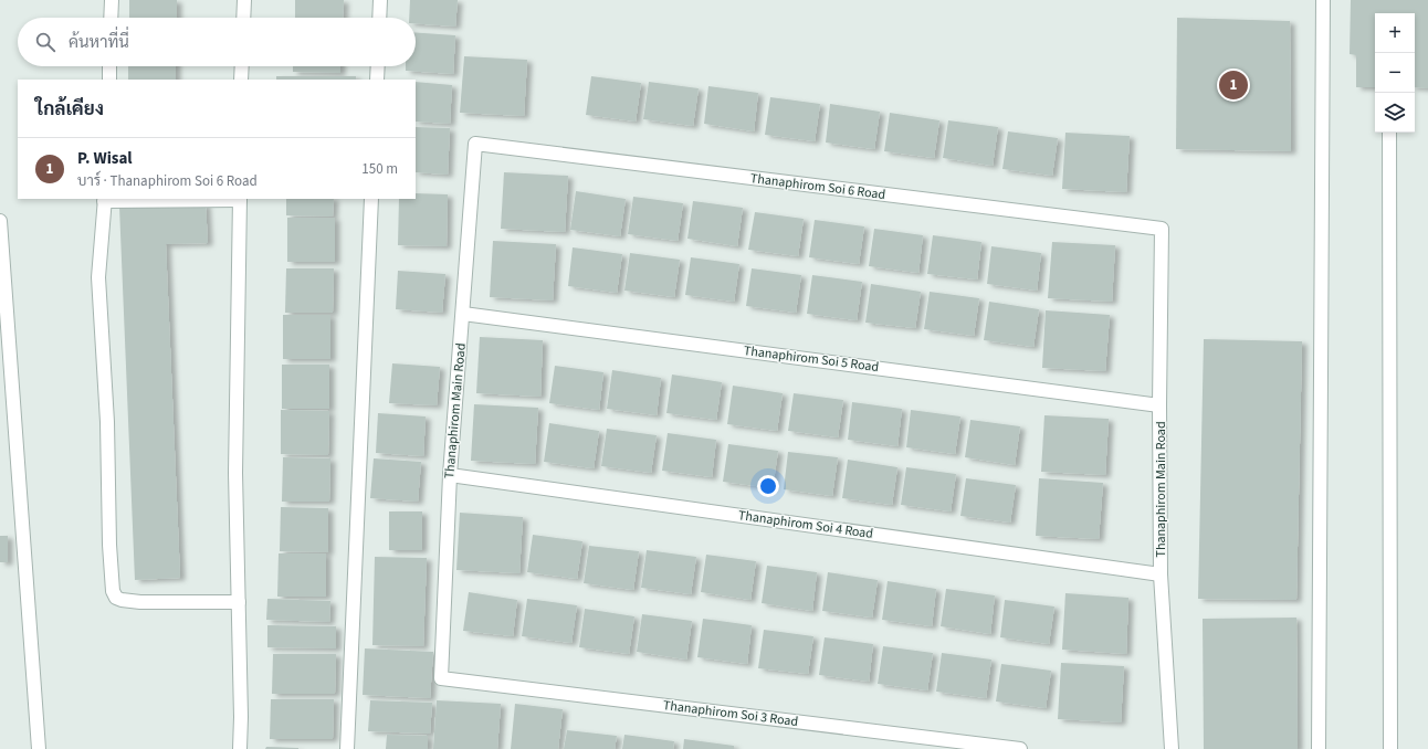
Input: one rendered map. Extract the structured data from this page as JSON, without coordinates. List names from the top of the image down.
{
  "streets": {
    "street": [
      "Thanaphirom Soi 6 Road",
      "Thanaphirom Soi 5 Road",
      "Thanaphirom Main Road",
      "Thanaphirom Soi 4 Road",
      "Thanaphirom Soi 3 Road"
    ]
  },
  "crossings": [
    ["Thanaphirom Soi 6 Road", "Thanaphirom Main Road"],
    ["Thanaphirom Soi 5 Road", "Thanaphirom Main Road"],
    ["Thanaphirom Main Road", "Thanaphirom Soi 4 Road"],
    ["Thanaphirom Main Road", "Thanaphirom Soi 3 Road"]
  ],
  "page": {
    "map_buttons": ["+", "−"],
    "search": "ค้นหาที่นี่",
    "pins": "1",
    "heading": "ใกล้เคียง",
    "list": [
      {
        "mark": "1",
        "name": "P. Wisal",
        "note": "บาร์ · Thanaphirom Soi 6 Road",
        "value": "150 m"
      }
    ]
  }
}
